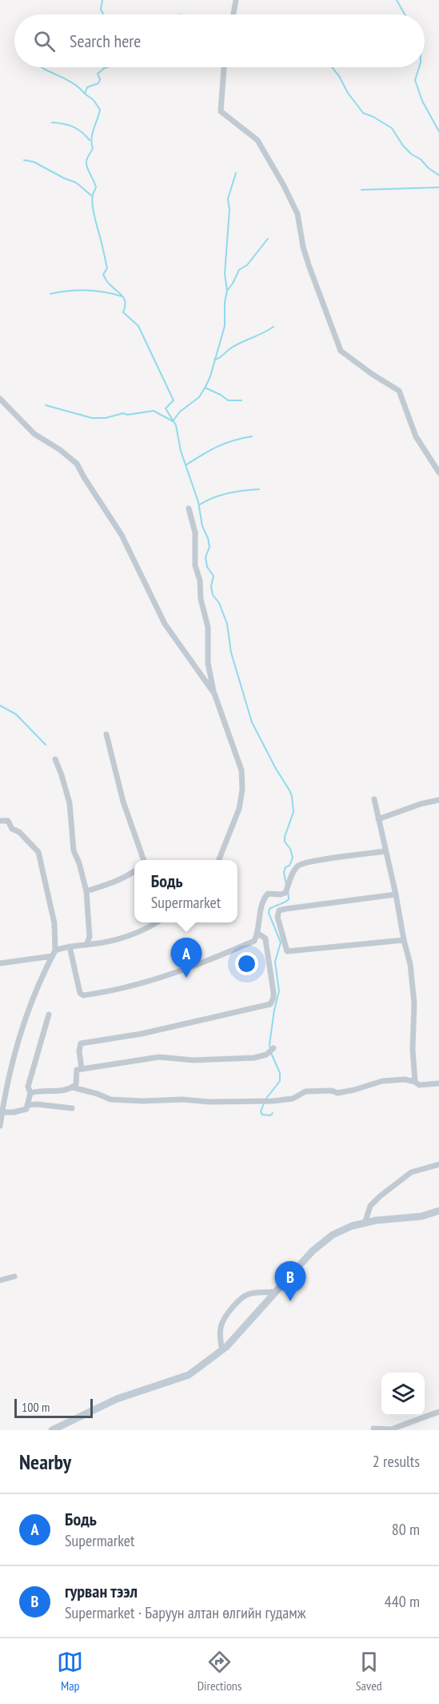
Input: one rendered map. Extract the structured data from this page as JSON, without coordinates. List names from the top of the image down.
{
  "scale_bar": "100 m",
  "page": {
    "search": "Search here",
    "popup": ["Бодь", "Supermarket"],
    "pins": ["A", "B"],
    "scale": "100 m",
    "heading": ["Nearby", "2 results"],
    "list": [
      {
        "mark": "A",
        "name": "Бодь",
        "note": "Supermarket",
        "value": "80 m"
      },
      {
        "mark": "B",
        "name": "гурван тээл",
        "note": "Supermarket · Баруун алтан өлгийн гудамж",
        "value": "440 m"
      }
    ],
    "nav": ["Map", "Directions", "Saved"]
  }
}
